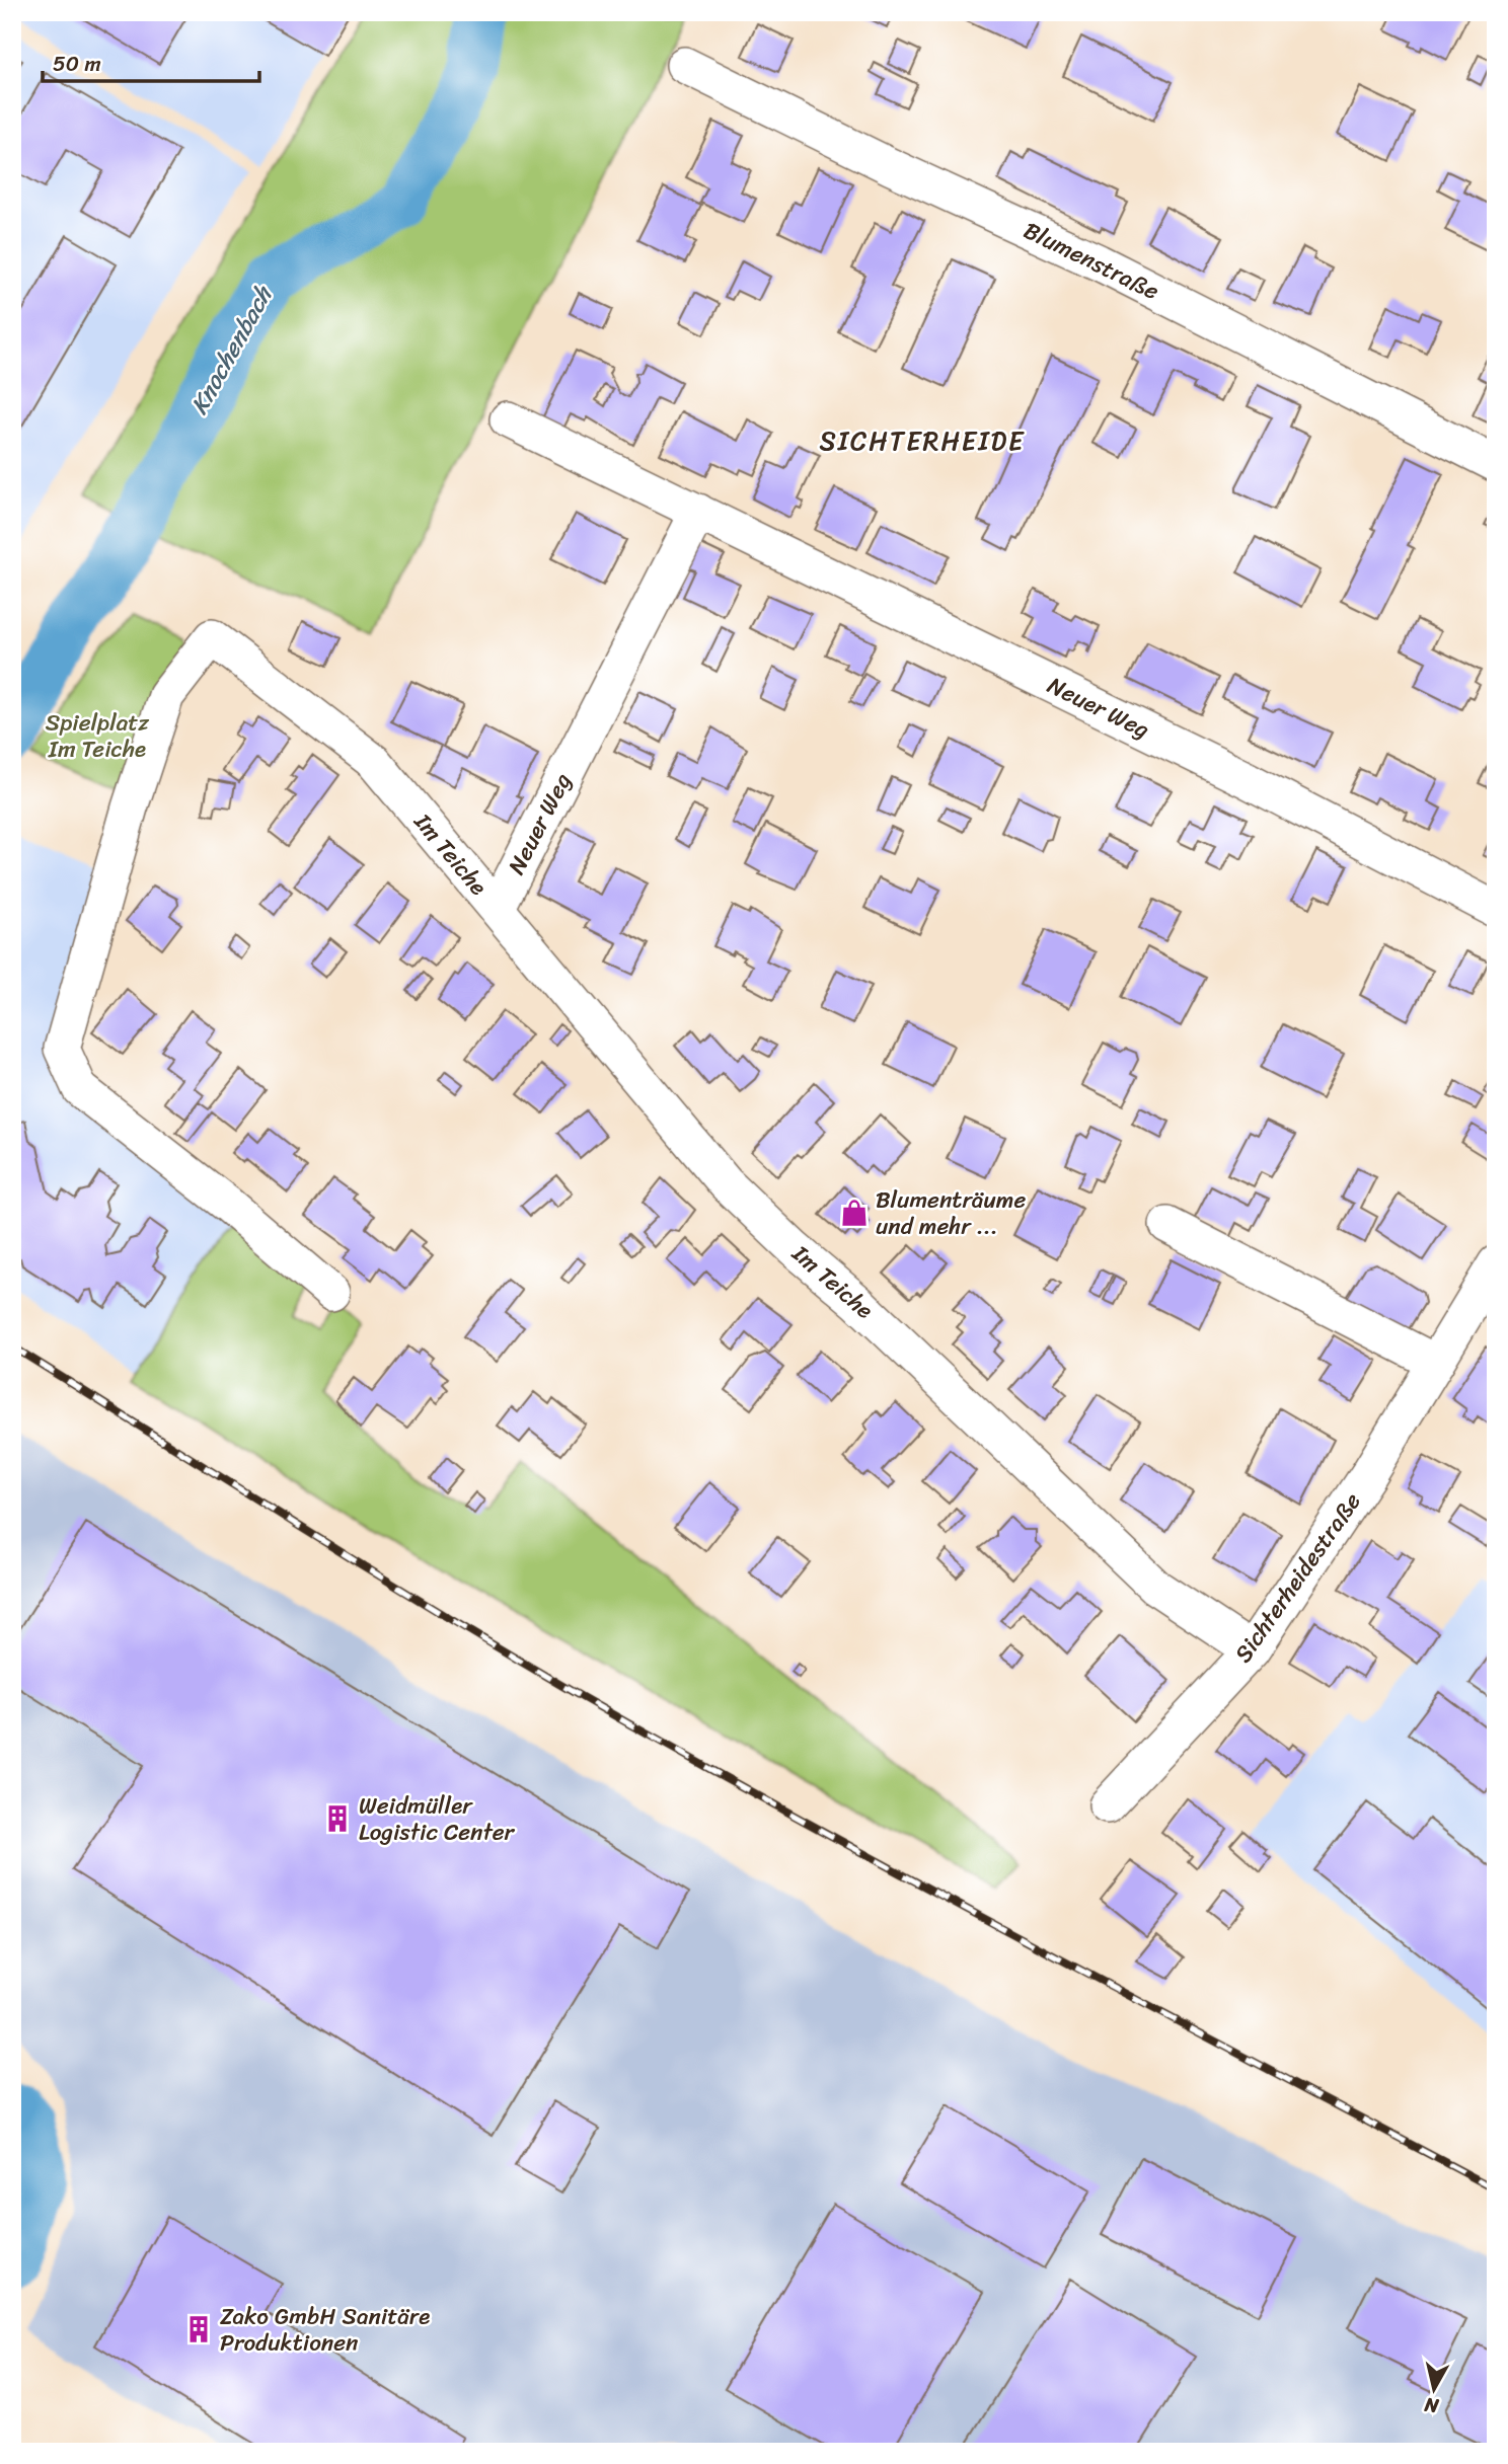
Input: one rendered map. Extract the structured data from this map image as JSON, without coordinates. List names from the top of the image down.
{
  "streets": {
    "street": [
      "Blumenstraße",
      "Neuer Weg",
      "Im Teiche",
      "Sichterheidestraße"
    ]
  },
  "crossings": [
    ["Neuer Weg", "Im Teiche"],
    ["Im Teiche", "Sichterheidestraße"]
  ],
  "districts": ["SICHTERHEIDE"],
  "water": ["Knochenbach"],
  "parks": ["Spielplatz Im Teiche"],
  "places": {
    "shop": ["Blumenträume und mehr ..."],
    "building": ["Weidmüller Logistic Center", "Zako GmbH Sanitäre Produktionen"]
  },
  "scale_bar": "50 m",
  "north": "bottom"
}
